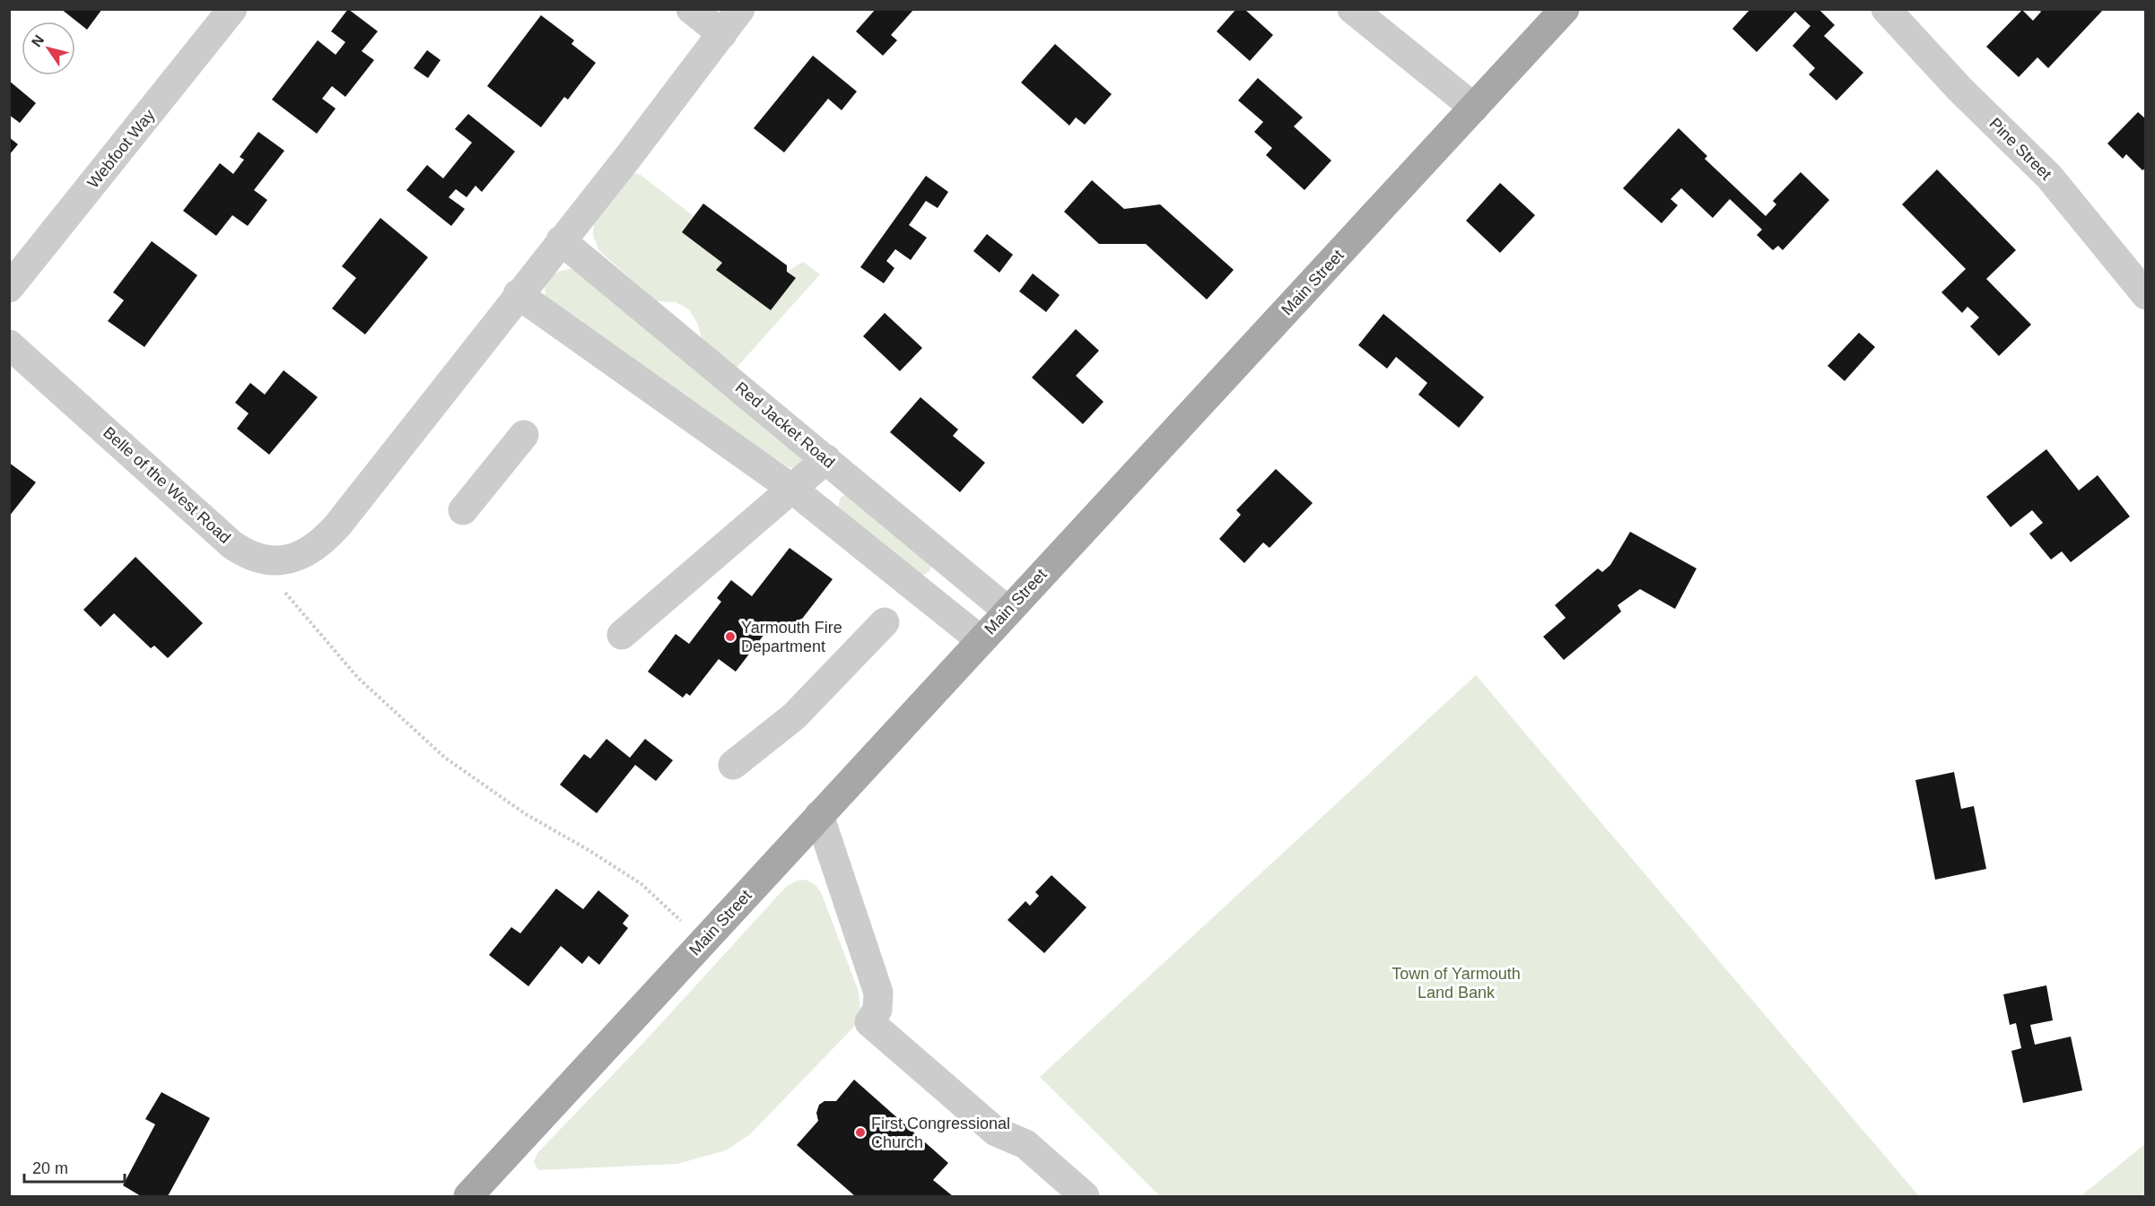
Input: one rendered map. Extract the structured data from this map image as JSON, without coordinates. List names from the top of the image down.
{
  "streets": {
    "main road": ["Main Street"],
    "street": [
      "Webfoot Way",
      "Pine Street",
      "Red Jacket Road",
      "Belle of the West Road"
    ]
  },
  "crossings": [
    ["Main Street", "Red Jacket Road"]
  ],
  "parks": ["Town of Yarmouth Land Bank"],
  "places": ["Yarmouth Fire Department", "First Congressional Church"],
  "scale_bar": "20 m",
  "north": "top left"
}
